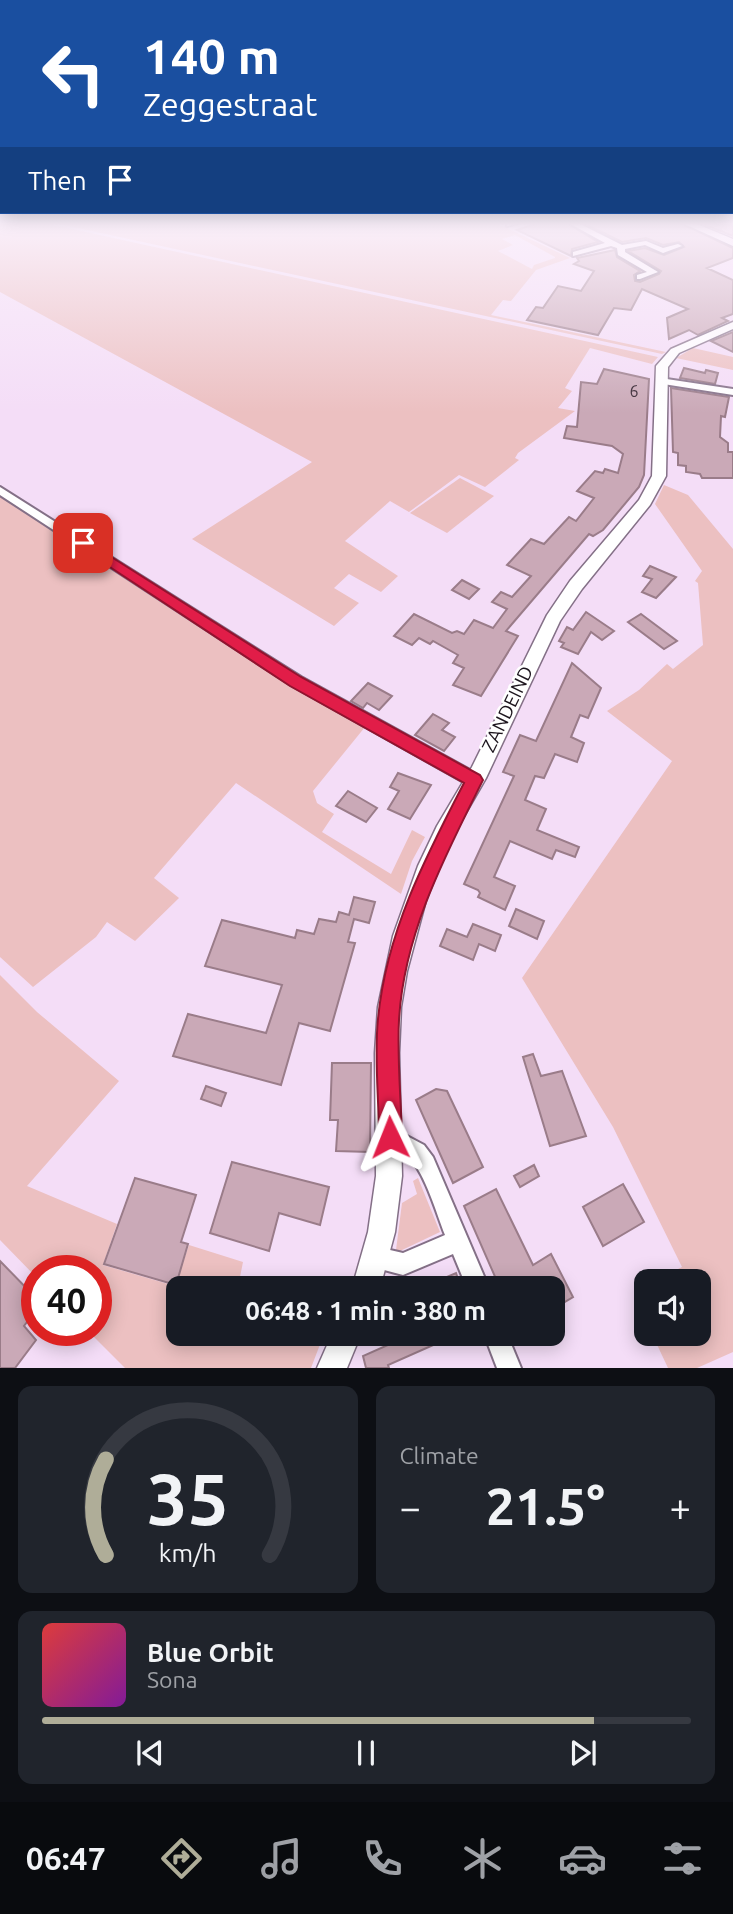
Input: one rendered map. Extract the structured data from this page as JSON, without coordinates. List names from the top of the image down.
{
  "streets": {
    "street": ["ZANDEIND"]
  },
  "house_numbers": ["6"],
  "page": {
    "turn": ["140 m", "Zeggestraat"],
    "then": "Then",
    "limit": "40",
    "trip": "06:48 · 1 min · 380 m",
    "tile": "Climate",
    "heat": ["−", "21.5°", "+"],
    "song": ["Blue Orbit", "Sona"],
    "tabs": "06:47",
    "gauge": ["35", "km/h"]
  }
}
